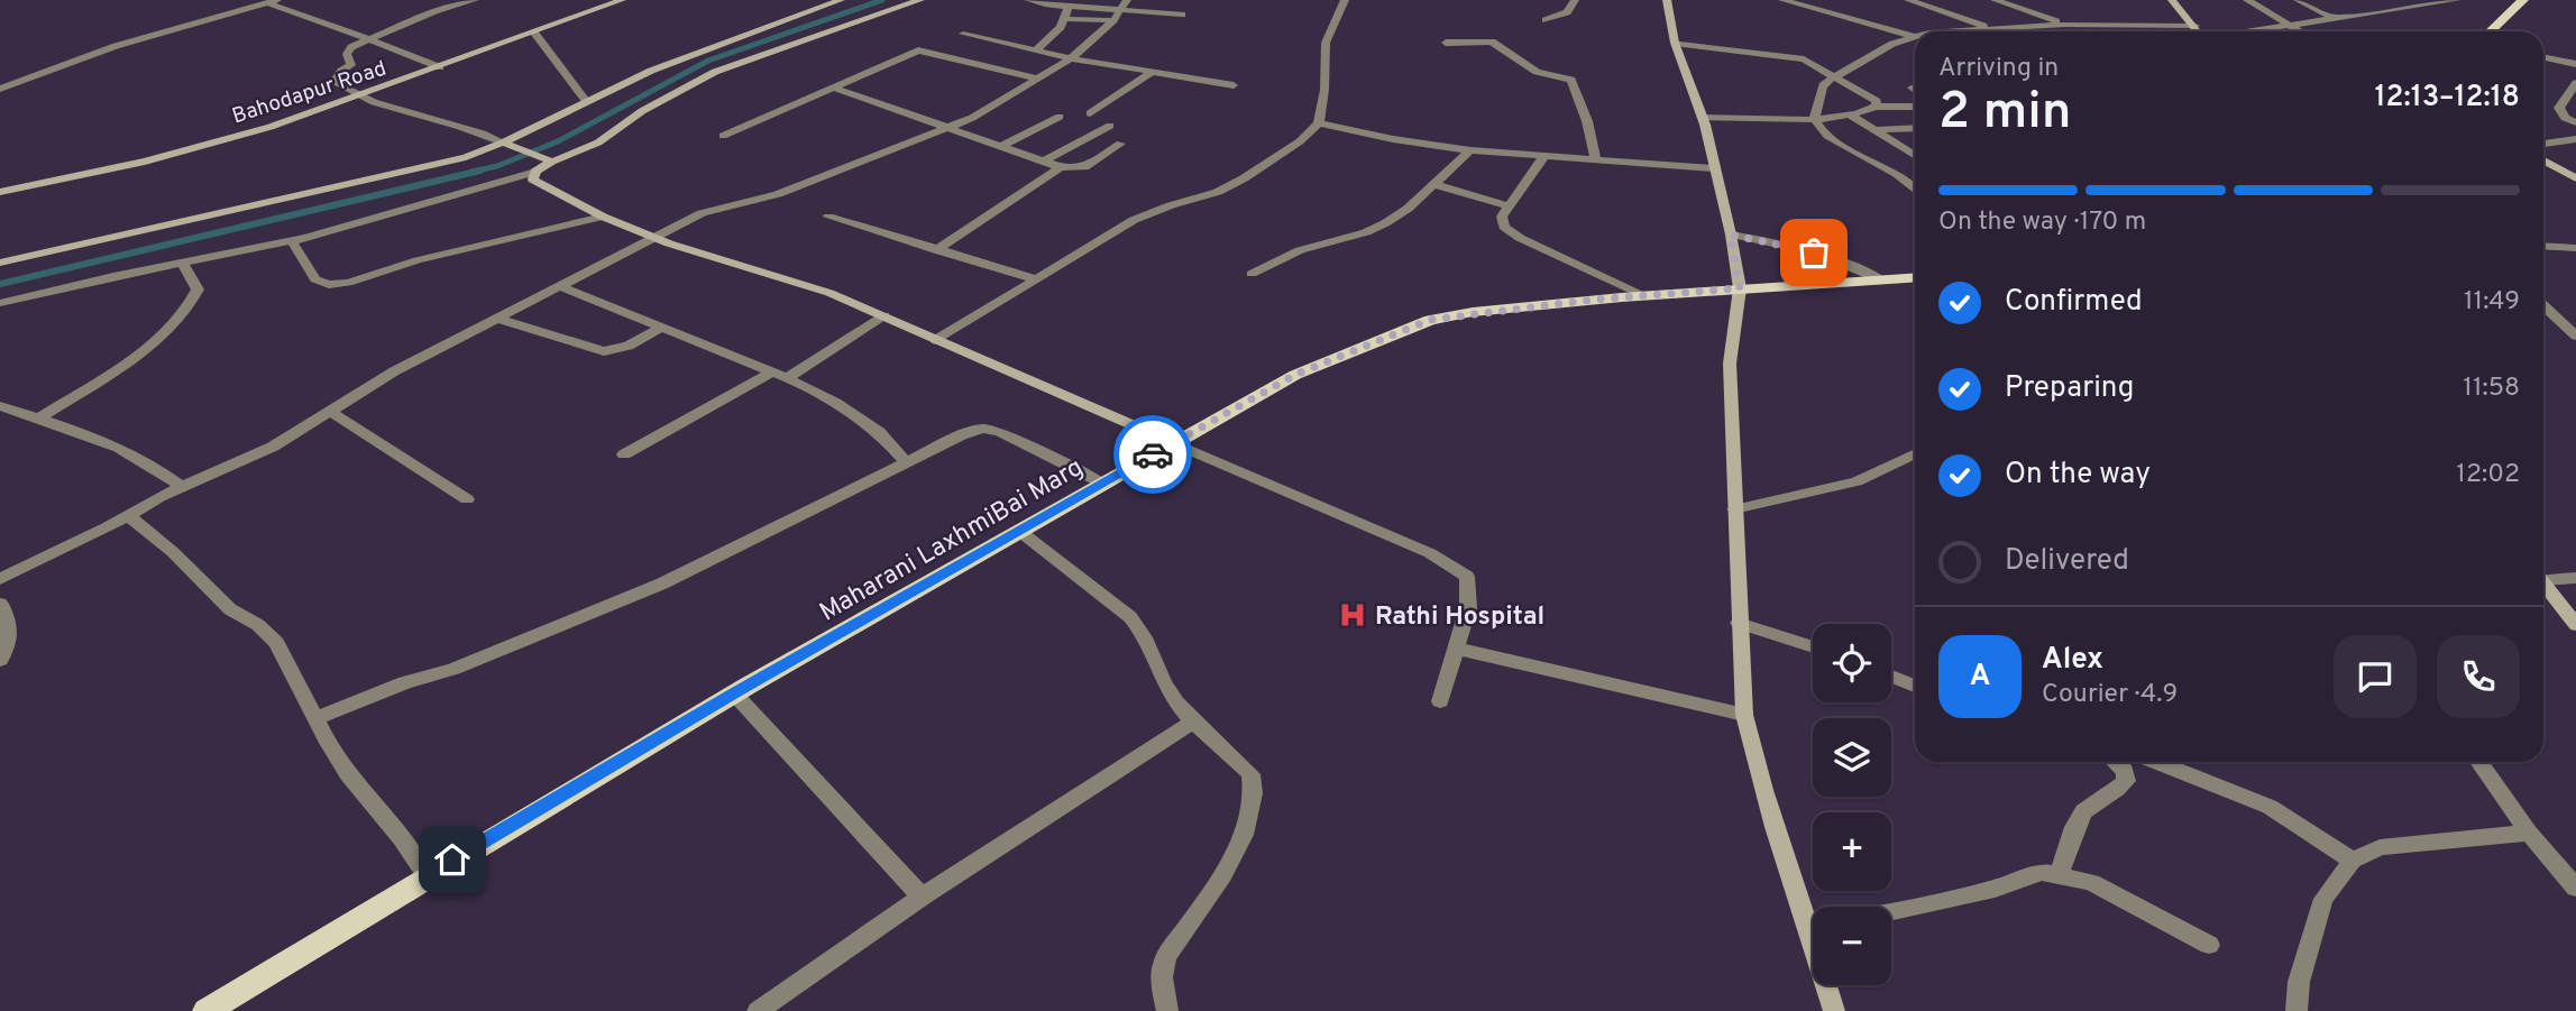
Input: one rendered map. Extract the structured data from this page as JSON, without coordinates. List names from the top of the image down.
{
  "streets": {
    "main road": ["Maharani LaxhmiBai Marg"],
    "street": ["Bahodapur Road"]
  },
  "places": {
    "hospital": ["Rathi Hospital"]
  },
  "page": {
    "heading": ["2 min", "Arriving in", "12:13–12:18"],
    "panel": ["Alex", "Courier · 4.9"],
    "bar": "On the way · 170 m",
    "list": [
      ["Confirmed", "11:49"],
      ["Preparing", "11:58"],
      ["On the way", "12:02"],
      "Delivered"
    ],
    "map_buttons": ["+", "−"],
    "round": "A"
  }
}
